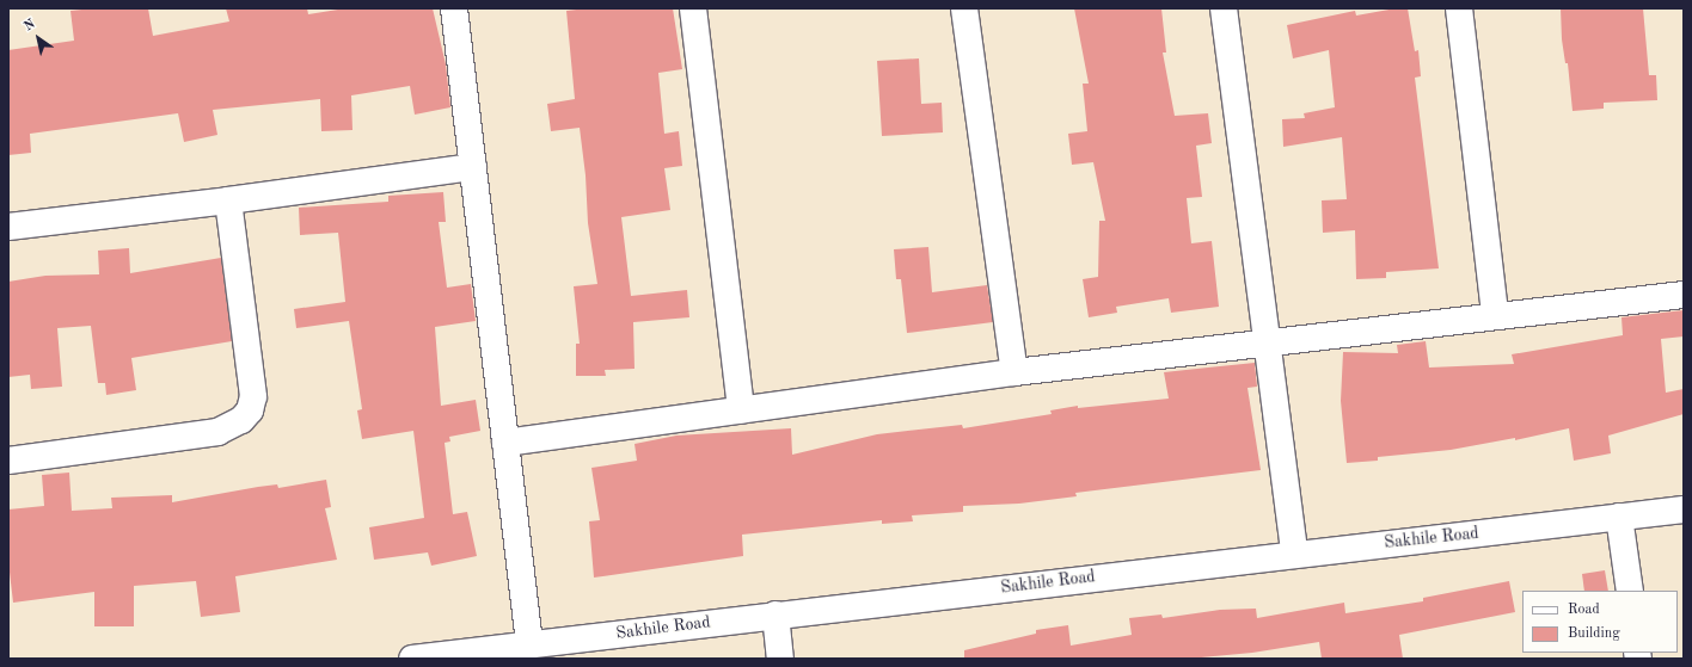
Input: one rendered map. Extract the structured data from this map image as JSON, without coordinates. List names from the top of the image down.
{
  "streets": {
    "street": ["Sakhile Road"]
  },
  "legend": ["Road", "Building"],
  "north": "top left"
}
